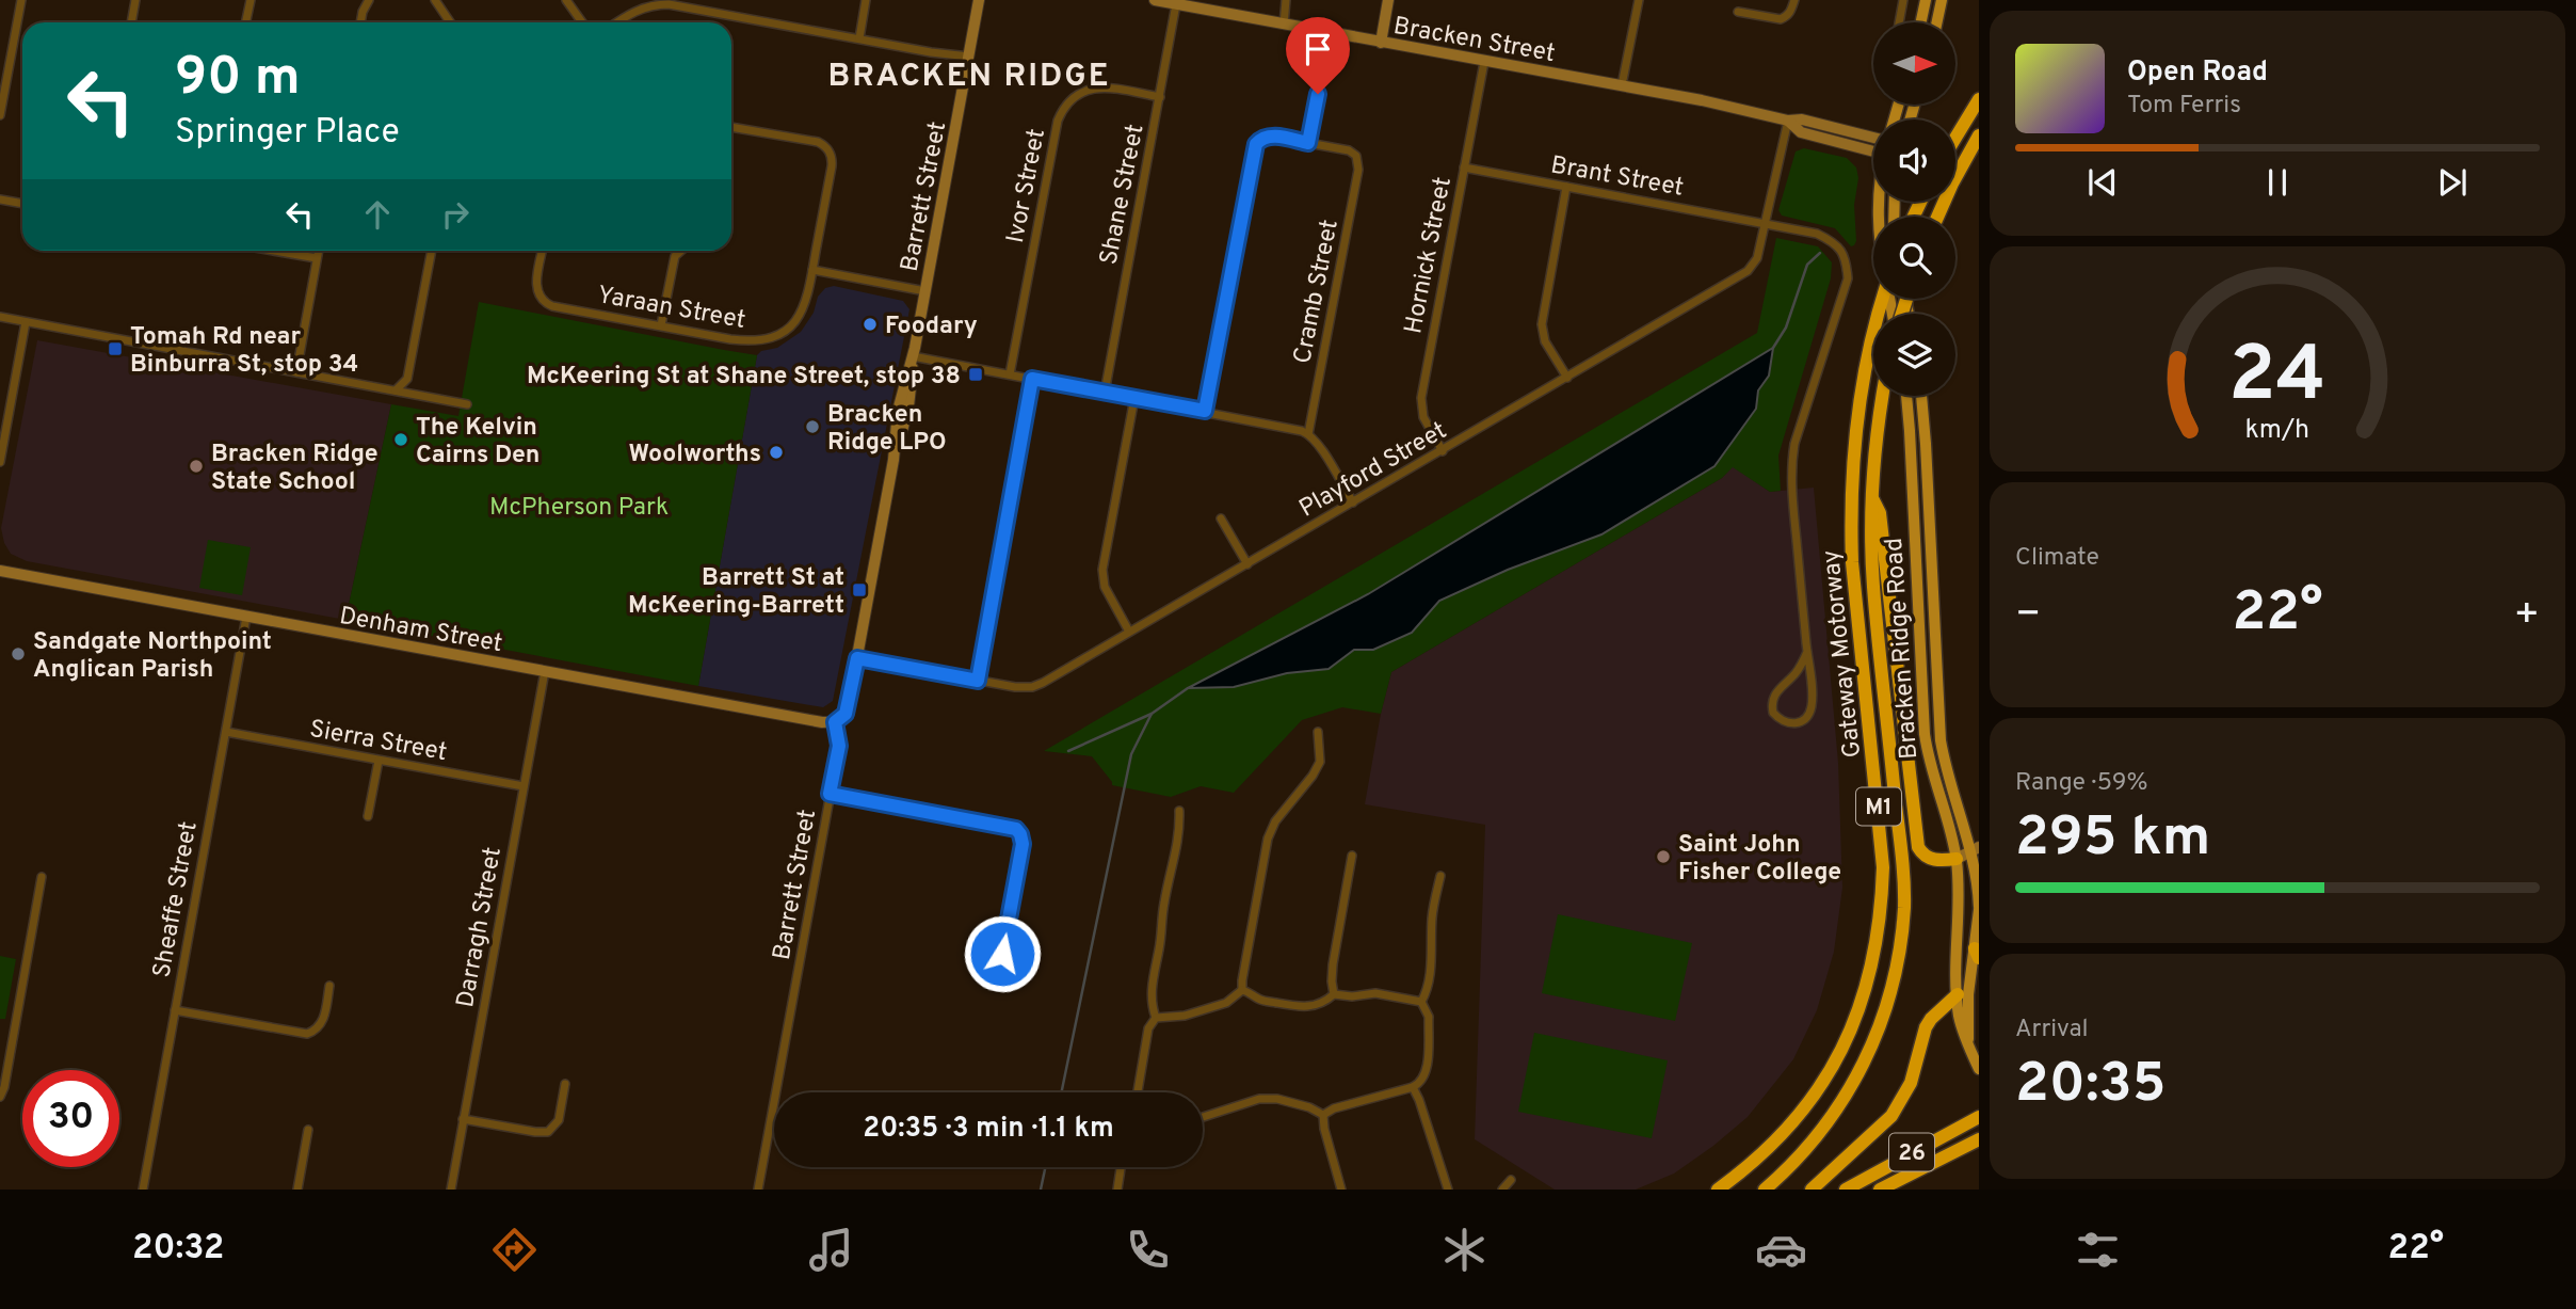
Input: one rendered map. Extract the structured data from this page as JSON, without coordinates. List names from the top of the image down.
{
  "streets": {
    "highway": ["Gateway Motorway", "M1", "26"],
    "main road": ["Bracken Ridge Road"],
    "street": [
      "Bracken Street",
      "Brant Street",
      "Ivor Street",
      "Shane Street",
      "Barrett Street",
      "Hornick Street",
      "Cramb Street",
      "Yaraan Street",
      "Playford Street",
      "Denham Street",
      "Sierra Street",
      "Sheaffe Street",
      "Darragh Street"
    ]
  },
  "crossings": [
    ["Bracken Street", "Shane Street"],
    ["Bracken Street", "Hornick Street"],
    ["Bracken Street", "Playford Street"],
    ["Brant Street", "Hornick Street"],
    ["Brant Street", "Playford Street"],
    ["Ivor Street", "Shane Street"],
    ["Barrett Street", "Playford Street"],
    ["Barrett Street", "Denham Street"],
    ["Hornick Street", "Playford Street"],
    ["Denham Street", "Sheaffe Street"],
    ["Denham Street", "Darragh Street"],
    ["Sierra Street", "Sheaffe Street"],
    ["Sierra Street", "Darragh Street"]
  ],
  "districts": ["BRACKEN RIDGE"],
  "parks": ["McPherson Park"],
  "places": {
    "other": [
      "Foodary",
      "Bracken Ridge LPO",
      "The Kelvin Cairns Den",
      "Woolworths",
      "Bracken Ridge State School",
      "Sandgate Northpoint Anglican Parish",
      "Saint John Fisher College"
    ],
    "transit": ["Tomah Rd near Binburra St, stop 34", "McKeering St at Shane Street, stop 38", "Barrett St at McKeering-Barrett"]
  },
  "north": "right",
  "page": {
    "turn": ["90 m", "Springer Place"],
    "song": ["Open Road", "Tom Ferris"],
    "tile": [
      "Climate",
      ["Range · 59%", "295 km"],
      ["Arrival", "20:35"]
    ],
    "heat": ["−", "22°", "+"],
    "limit": "30",
    "trip": "20:35 · 3 min · 1.1 km",
    "tabs": ["20:32", "22°"],
    "gauge": ["24", "km/h"]
  }
}
